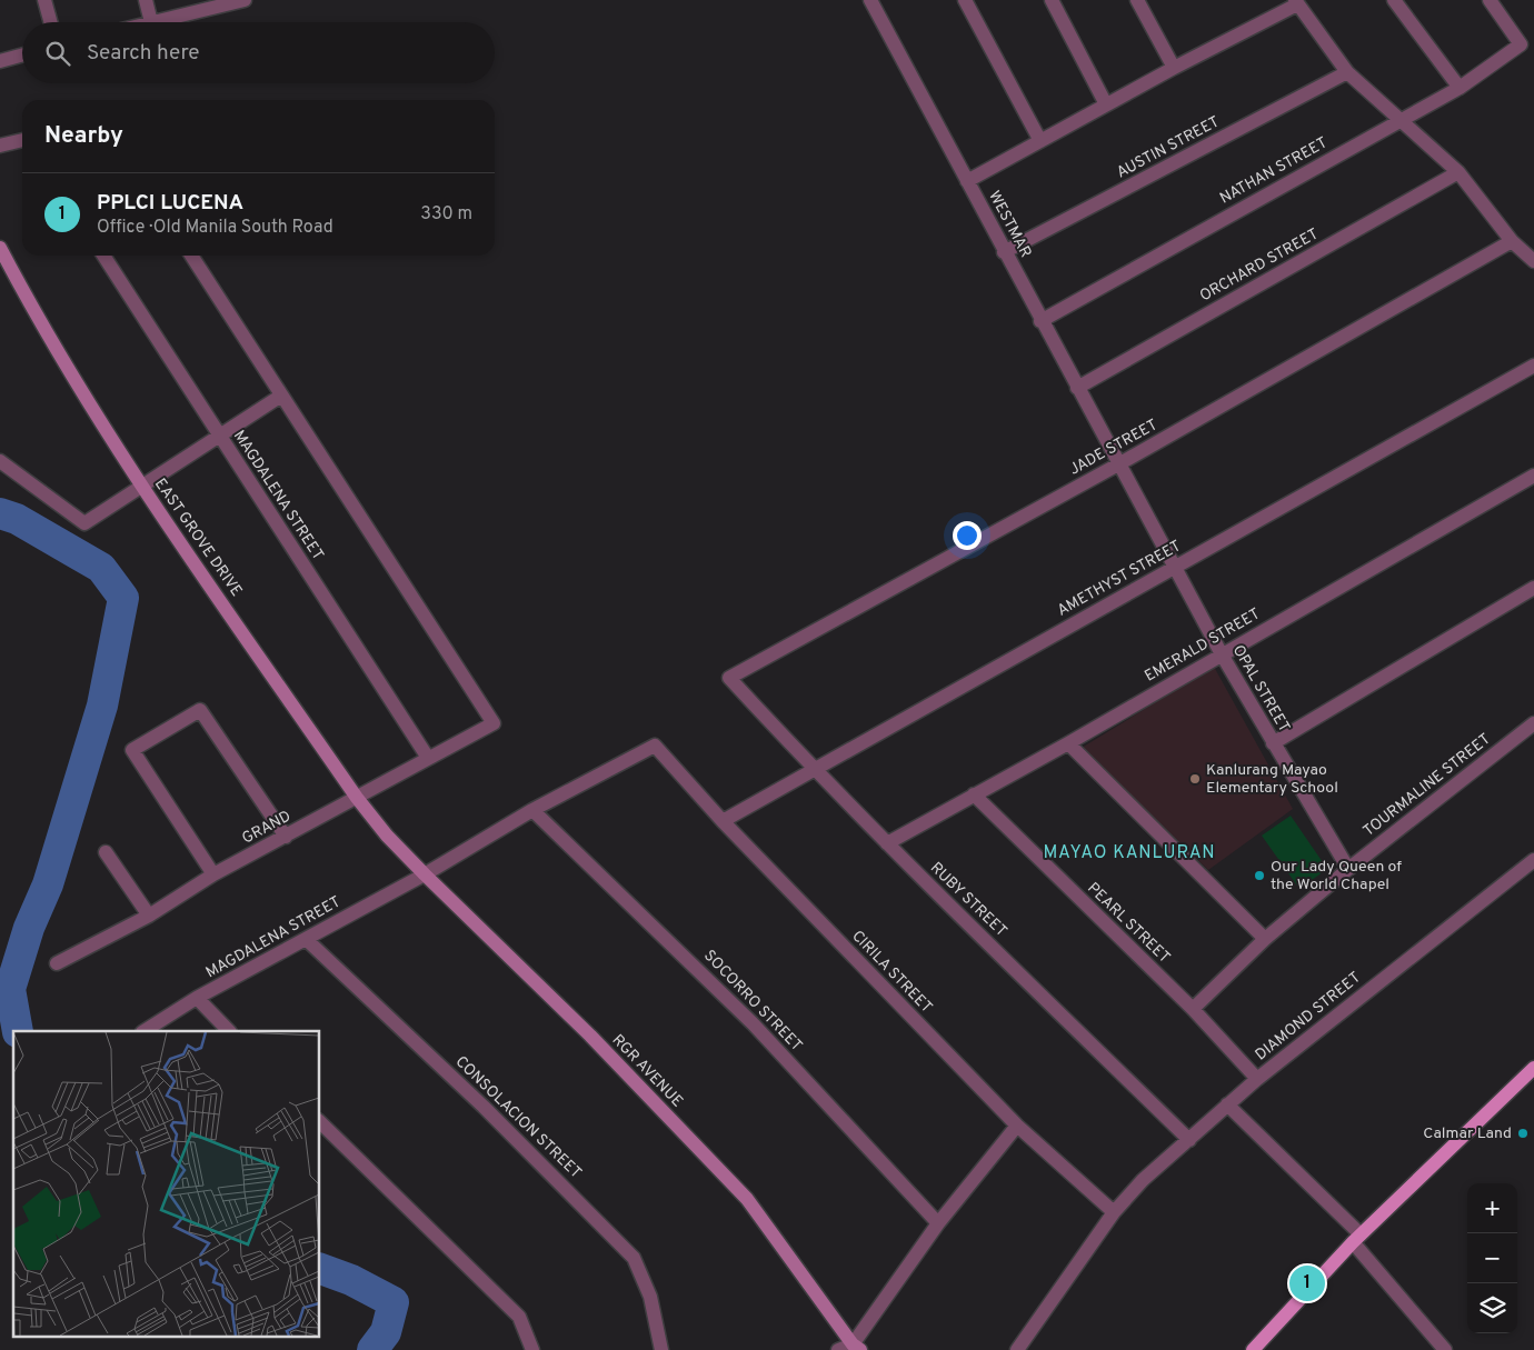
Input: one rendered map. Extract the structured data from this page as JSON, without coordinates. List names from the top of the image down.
{
  "streets": {
    "street": [
      "AUSTIN STREET",
      "NATHAN STREET",
      "WESTMAR",
      "ORCHARD STREET",
      "JADE STREET",
      "MAGDALENA STREET",
      "EAST GROVE DRIVE",
      "AMETHYST STREET",
      "EMERALD STREET",
      "OPAL STREET",
      "TOURMALINE STREET",
      "GRAND",
      "RUBY STREET",
      "PEARL STREET",
      "CIRILA STREET",
      "SOCORRO STREET",
      "DIAMOND STREET",
      "RGR AVENUE",
      "CONSOLACION STREET"
    ]
  },
  "crossings": [
    ["AUSTIN STREET", "WESTMAR"],
    ["NATHAN STREET", "WESTMAR"],
    ["WESTMAR", "ORCHARD STREET"],
    ["WESTMAR", "JADE STREET"],
    ["WESTMAR", "OPAL STREET"],
    ["JADE STREET", "OPAL STREET"],
    ["JADE STREET", "RUBY STREET"],
    ["MAGDALENA STREET", "GRAND"],
    ["MAGDALENA STREET", "CIRILA STREET"],
    ["MAGDALENA STREET", "SOCORRO STREET"],
    ["MAGDALENA STREET", "RGR AVENUE"],
    ["MAGDALENA STREET", "CONSOLACION STREET"],
    ["EAST GROVE DRIVE", "GRAND"],
    ["EAST GROVE DRIVE", "RGR AVENUE"],
    ["AMETHYST STREET", "OPAL STREET"],
    ["AMETHYST STREET", "RUBY STREET"],
    ["AMETHYST STREET", "CIRILA STREET"],
    ["EMERALD STREET", "OPAL STREET"],
    ["EMERALD STREET", "RUBY STREET"],
    ["EMERALD STREET", "PEARL STREET"],
    ["OPAL STREET", "TOURMALINE STREET"],
    ["TOURMALINE STREET", "PEARL STREET"],
    ["RUBY STREET", "DIAMOND STREET"],
    ["PEARL STREET", "DIAMOND STREET"],
    ["CIRILA STREET", "DIAMOND STREET"]
  ],
  "districts": ["MAYAO KANLURAN"],
  "places": ["Kanlurang Mayao Elementary School", "Our Lady Queen of the World Chapel", "Calmar Land"],
  "page": {
    "search": "Search here",
    "heading": "Nearby",
    "list": [
      {
        "mark": "1",
        "name": "PPLCI LUCENA",
        "note": "Office · Old Manila South Road",
        "value": "330 m"
      }
    ],
    "map_buttons": ["+", "−"],
    "pins": "1"
  }
}
